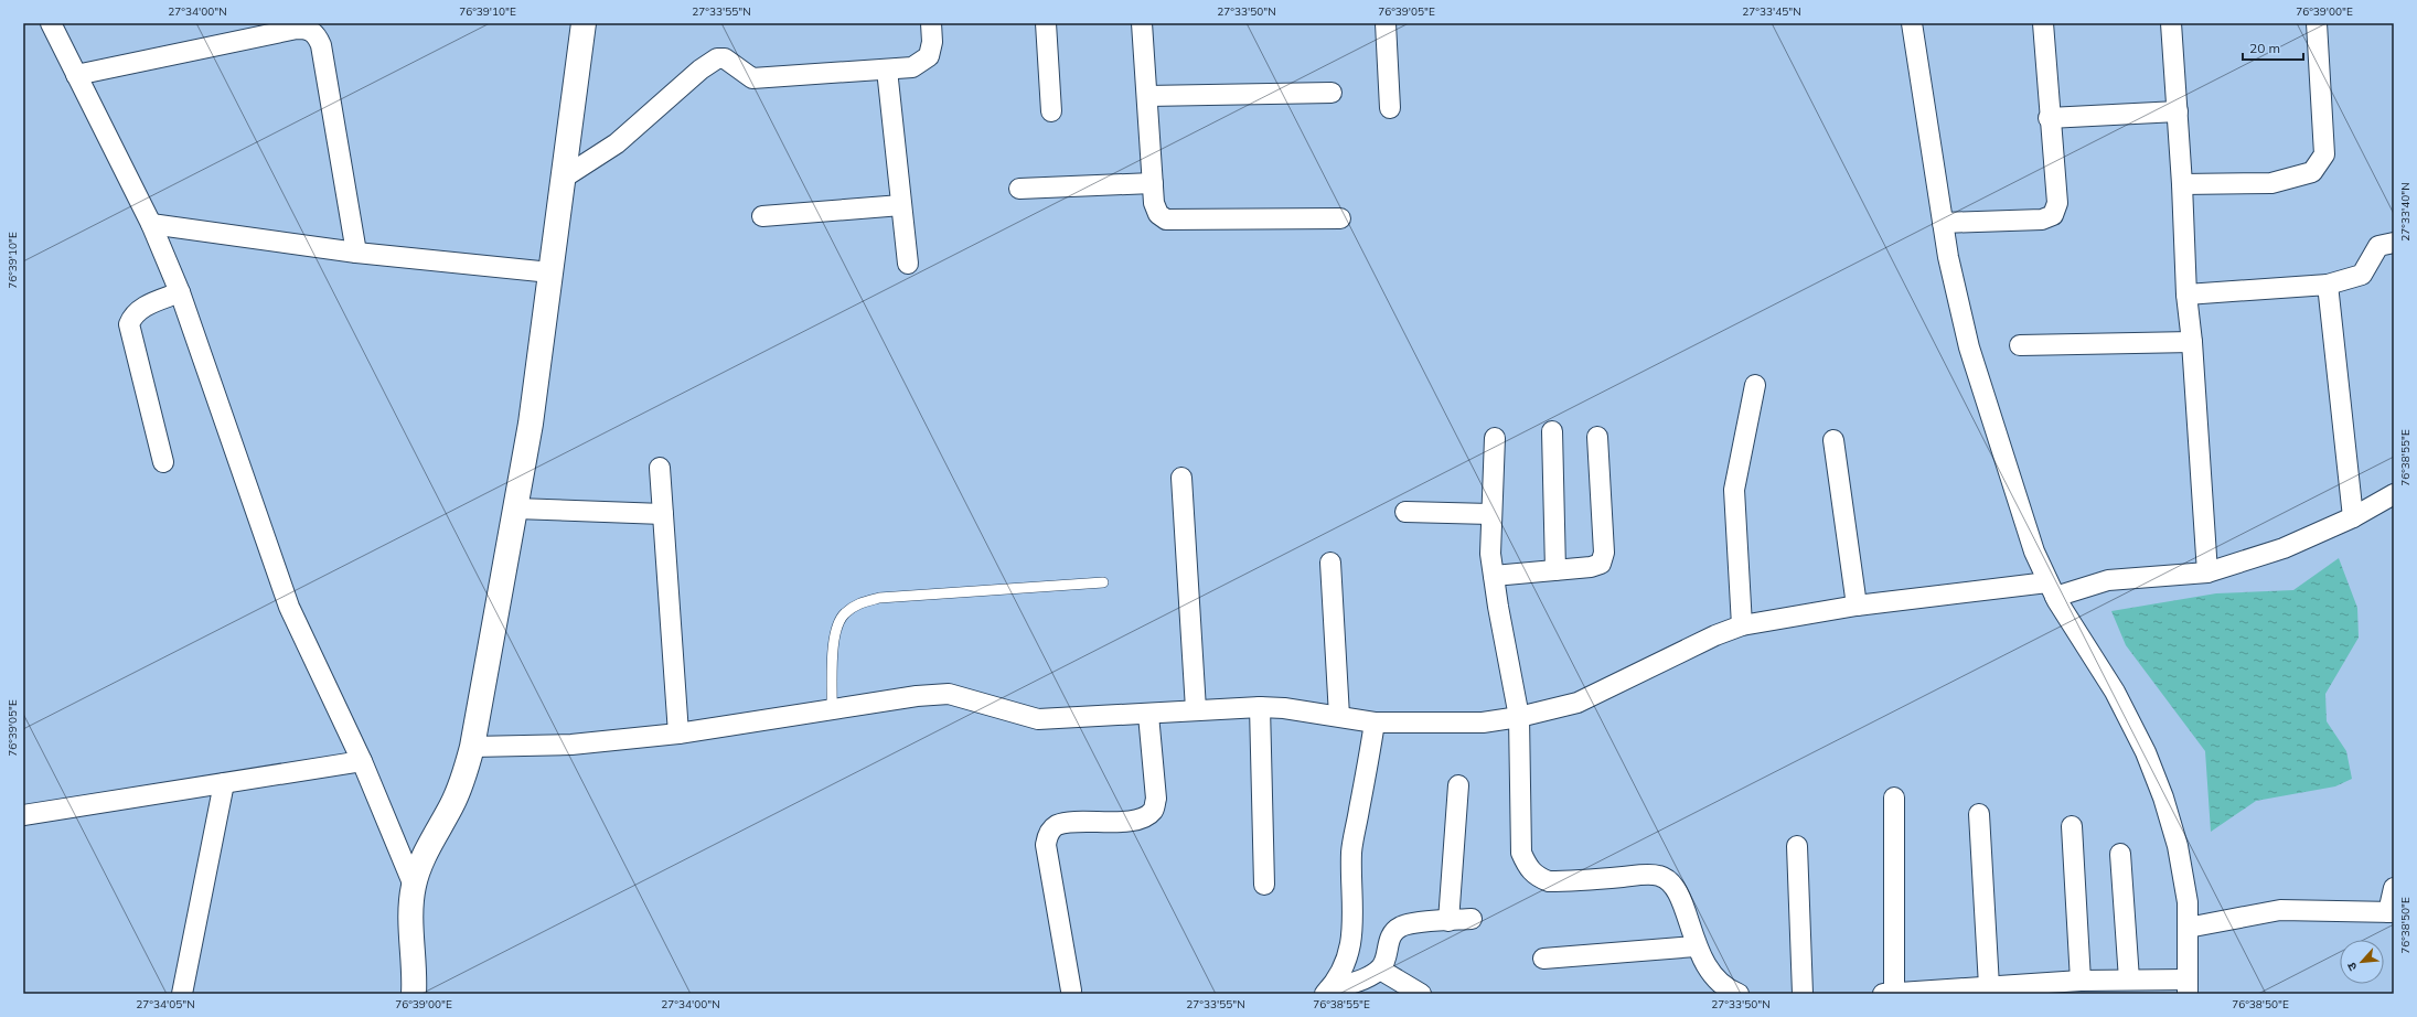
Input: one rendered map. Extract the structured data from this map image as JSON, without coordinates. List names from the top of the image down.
{
  "scale_bar": "20 m",
  "north": "bottom left",
  "coordinates": [
    "27°34'00\"N",
    "76°39'10\"E",
    "27°33'55\"N",
    "27°33'50\"N",
    "76°39'05\"E",
    "27°33'45\"N",
    "76°39'00\"E",
    "27°33'40\"N",
    "76°38'55\"E",
    "76°38'50\"E",
    "27°34'05\"N"
  ]
}
